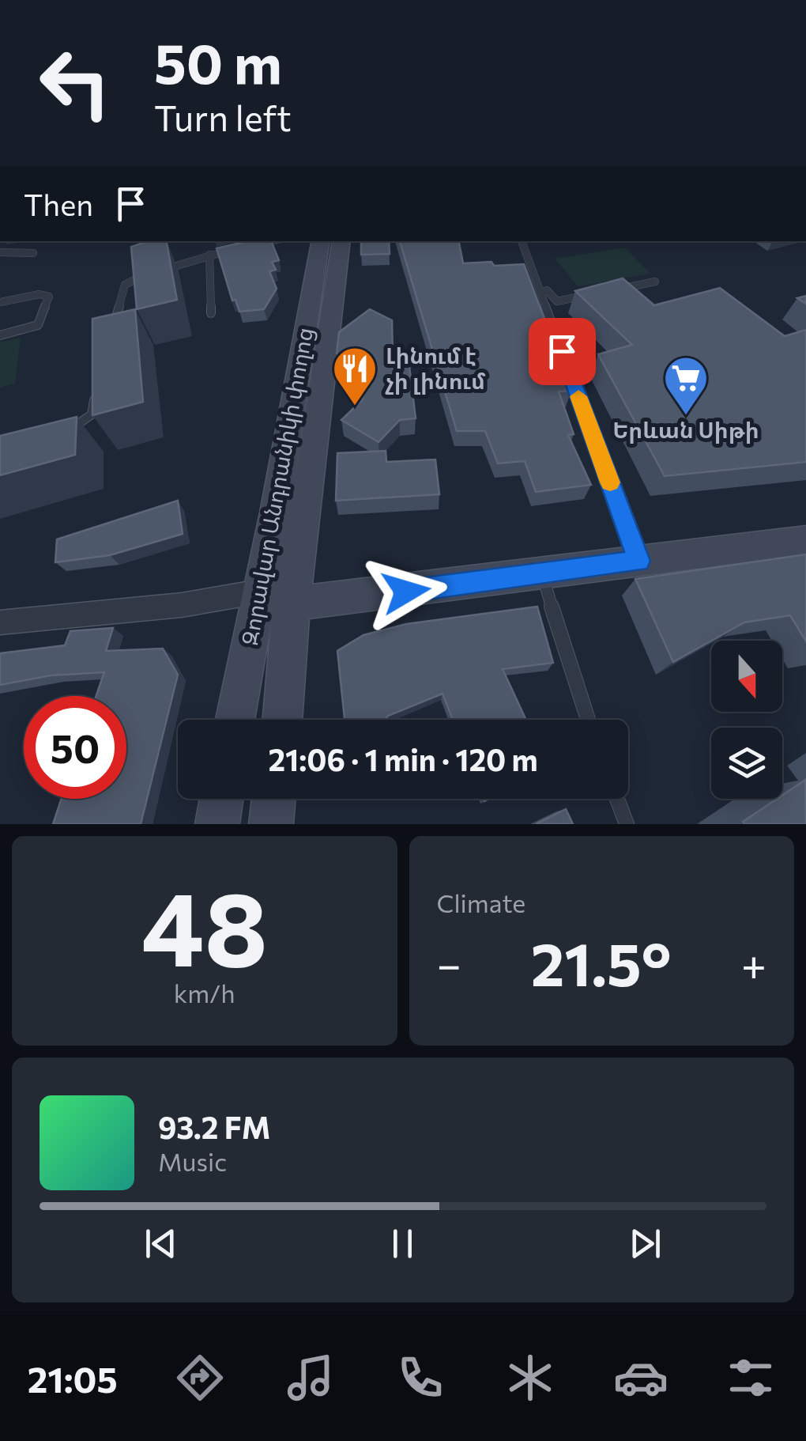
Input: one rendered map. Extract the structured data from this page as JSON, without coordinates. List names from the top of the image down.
{
  "streets": {
    "main road": ["Զորավար Անդրանիկի փողոց"]
  },
  "places": {
    "restaurant": ["Լինում է չի լինում"],
    "supermarket": ["Երևան Սիթի"]
  },
  "north": "bottom",
  "page": {
    "turn": ["50 m", "Turn left"],
    "then": "Then",
    "limit": "50",
    "trip": "21:06 · 1 min · 120 m",
    "tile": [
      ["48", "km/h"],
      "Climate"
    ],
    "heat": ["−", "21.5°", "+"],
    "song": ["93.2 FM", "Music"],
    "tabs": "21:05"
  }
}
